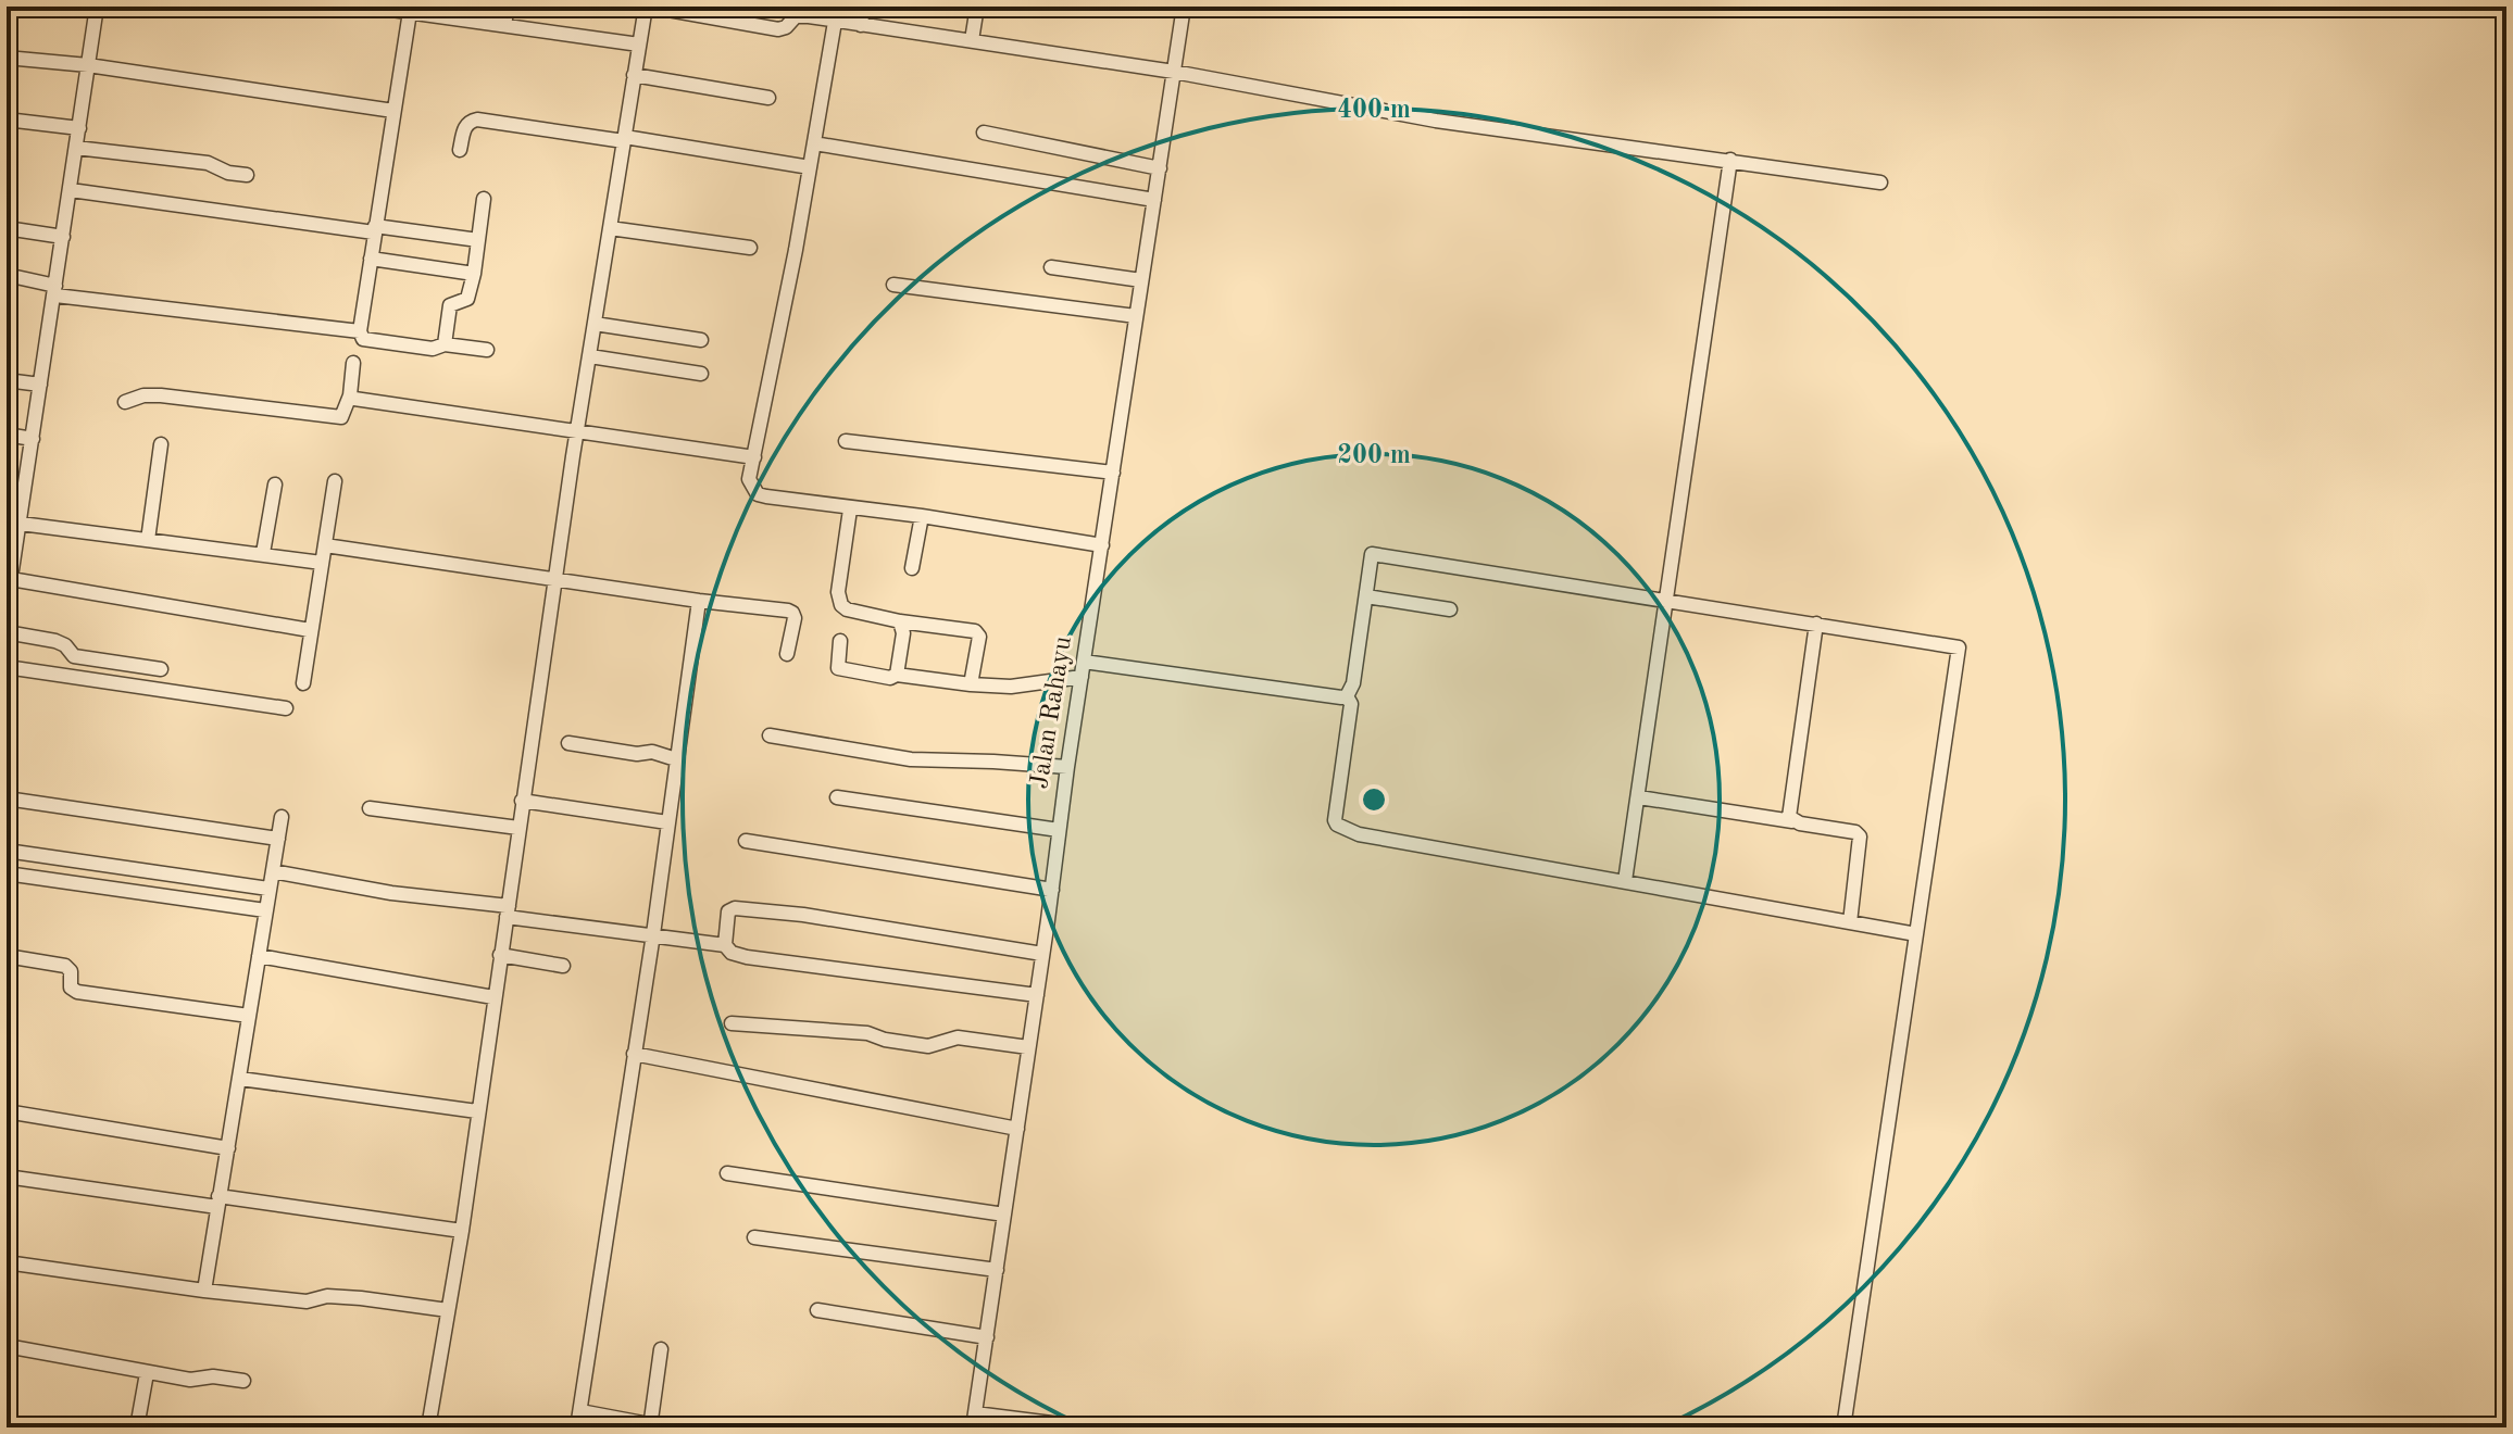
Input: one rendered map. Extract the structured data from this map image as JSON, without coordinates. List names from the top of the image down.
{
  "streets": {
    "street": ["Jalan Rahayu"]
  },
  "rings": ["400 m", "200 m"]
}
